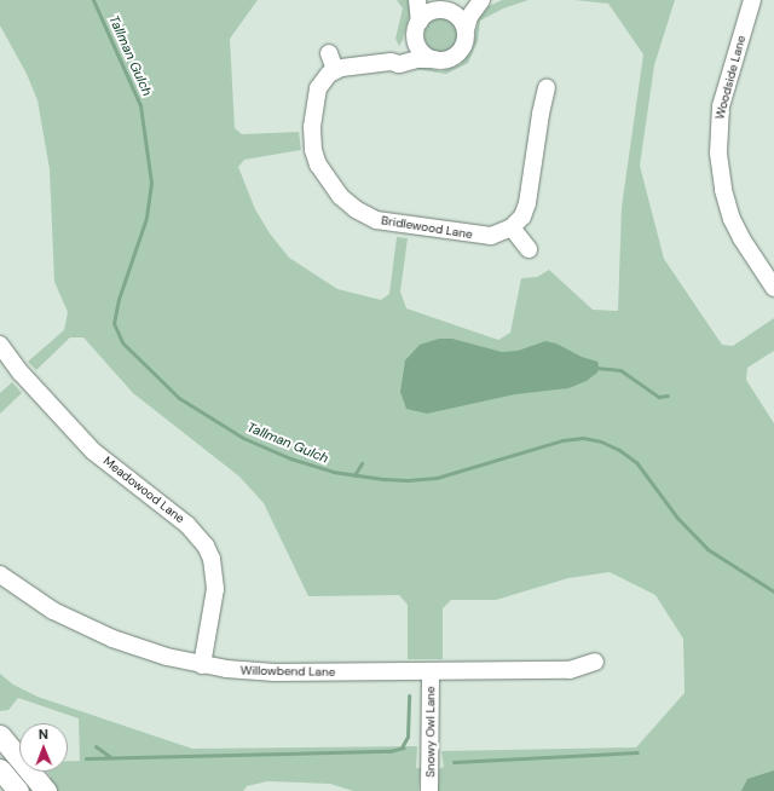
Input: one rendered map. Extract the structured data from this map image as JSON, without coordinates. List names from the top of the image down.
{
  "streets": {
    "street": [
      "Woodside Lane",
      "Bridlewood Lane",
      "Meadowood Lane",
      "Willowbend Lane",
      "Snowy Owl Lane"
    ]
  },
  "crossings": [
    ["Meadowood Lane", "Willowbend Lane"],
    ["Willowbend Lane", "Snowy Owl Lane"]
  ],
  "water": ["Tallman Gulch"],
  "north": "top"
}
